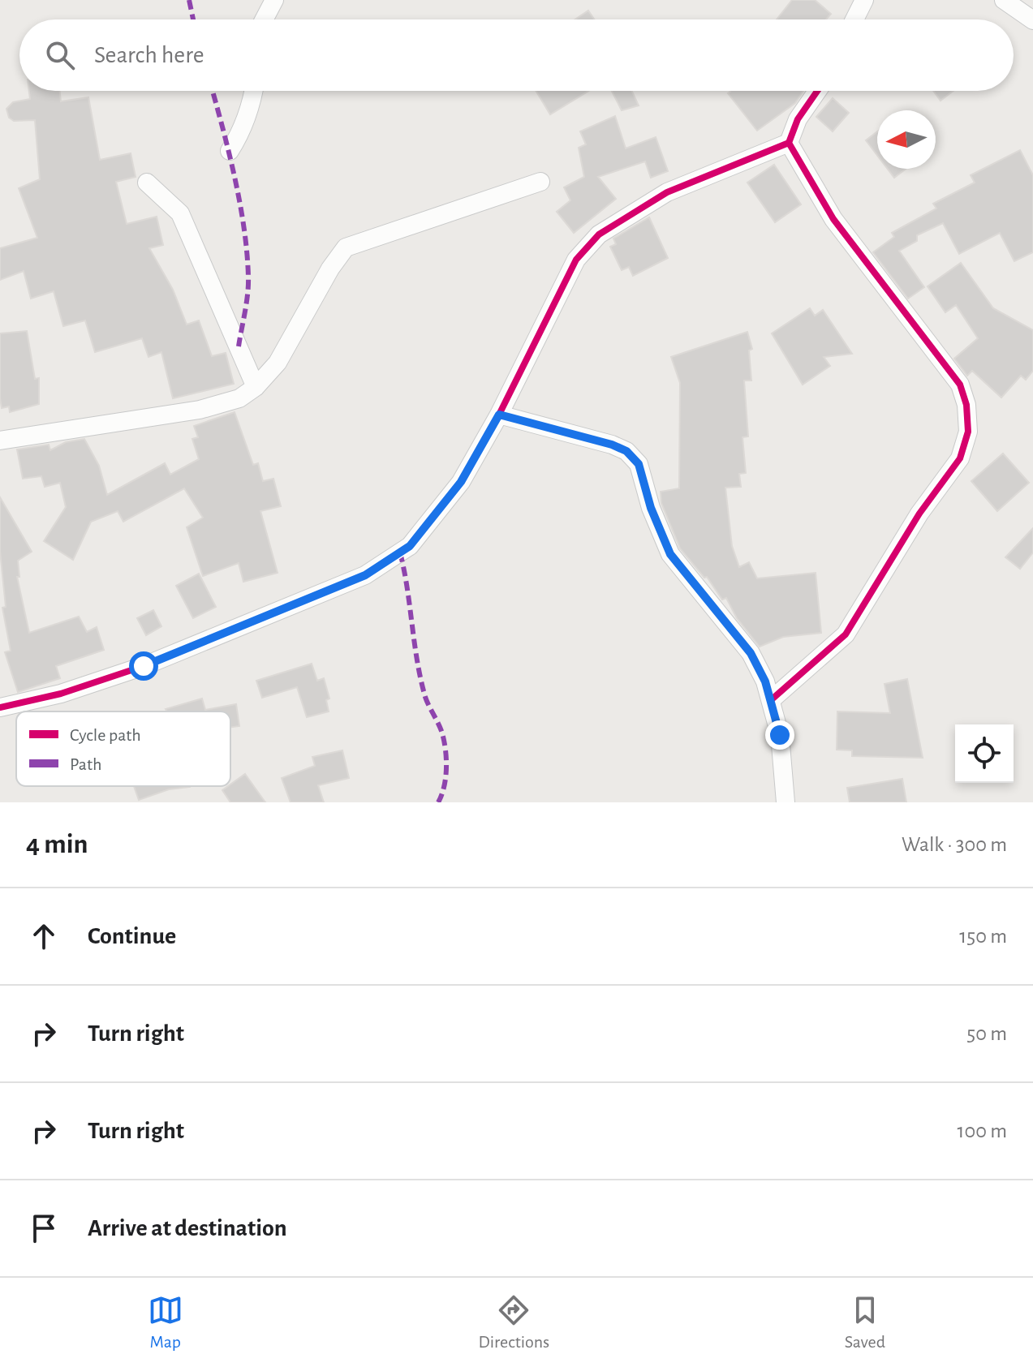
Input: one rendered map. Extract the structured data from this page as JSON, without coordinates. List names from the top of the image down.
{
  "legend": ["Cycle path", "Path"],
  "north": "left",
  "page": {
    "search": "Search here",
    "heading": ["4 min", "Walk · 300 m"],
    "list": [
      ["Continue", "150 m"],
      ["Turn right", "50 m"],
      ["Turn right", "100 m"],
      "Arrive at destination"
    ],
    "nav": ["Map", "Directions", "Saved"]
  }
}
